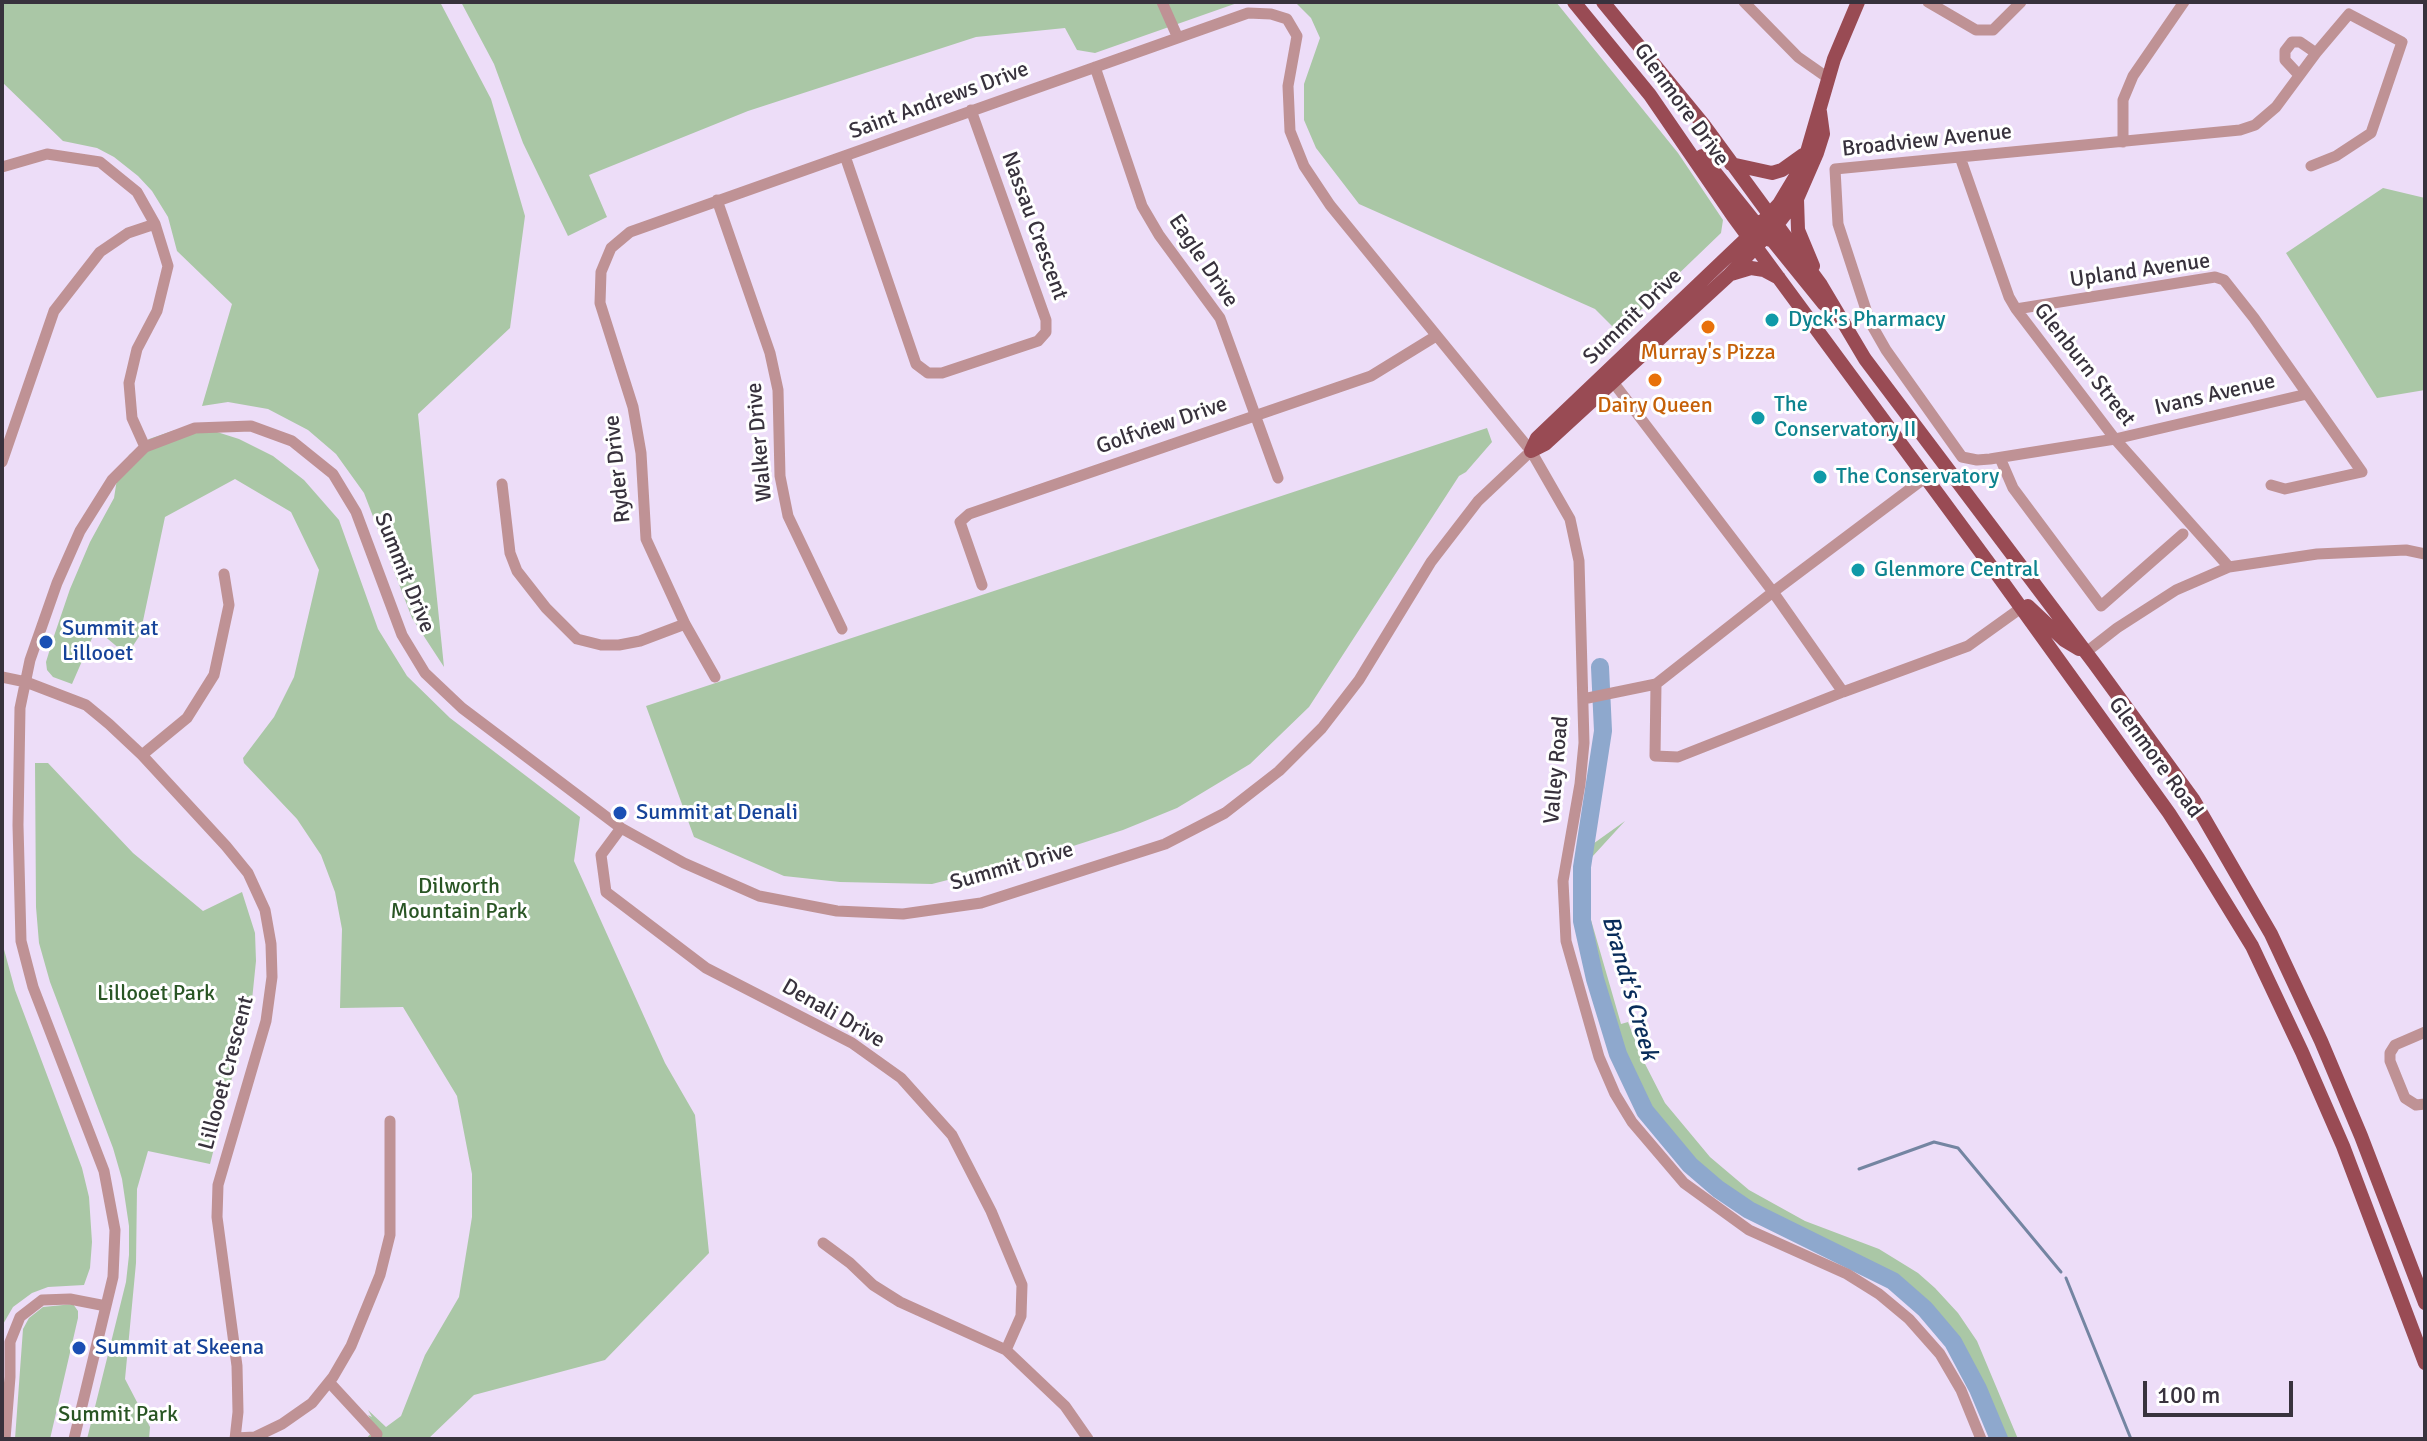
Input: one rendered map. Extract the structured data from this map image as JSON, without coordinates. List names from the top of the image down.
{
  "streets": {
    "main road": ["Glenmore Drive", "Summit Drive", "Glenmore Road"],
    "street": [
      "Saint Andrews Drive",
      "Broadview Avenue",
      "Nassau Crescent",
      "Eagle Drive",
      "Upland Avenue",
      "Glenburn Street",
      "Ivans Avenue",
      "Golfview Drive",
      "Walker Drive",
      "Ryder Drive",
      "Valley Road",
      "Denali Drive",
      "Lillooet Crescent"
    ]
  },
  "crossings": [
    ["Saint Andrews Drive", "Nassau Crescent"],
    ["Saint Andrews Drive", "Eagle Drive"],
    ["Saint Andrews Drive", "Walker Drive"],
    ["Saint Andrews Drive", "Ryder Drive"],
    ["Saint Andrews Drive", "Valley Road"],
    ["Glenmore Drive", "Summit Drive"],
    ["Glenmore Drive", "Glenmore Road"],
    ["Broadview Avenue", "Glenburn Street"],
    ["Broadview Avenue", "Ivans Avenue"],
    ["Eagle Drive", "Golfview Drive"],
    ["Upland Avenue", "Glenburn Street"],
    ["Upland Avenue", "Ivans Avenue"],
    ["Summit Drive", "Glenmore Road"],
    ["Summit Drive", "Valley Road"],
    ["Summit Drive", "Denali Drive"],
    ["Summit Drive", "Lillooet Crescent"],
    ["Glenburn Street", "Ivans Avenue"],
    ["Golfview Drive", "Valley Road"]
  ],
  "water": ["Brandt's Creek"],
  "parks": ["Dilworth Mountain Park", "Lillooet Park", "Summit Park"],
  "places": [
    "Dyck's Pharmacy",
    "Murray's Pizza",
    "Dairy Queen",
    "The Conservatory II",
    "The Conservatory",
    "Glenmore Central",
    "Summit at Lillooet",
    "Summit at Denali",
    "Summit at Skeena"
  ],
  "scale_bar": "100 m"
}
